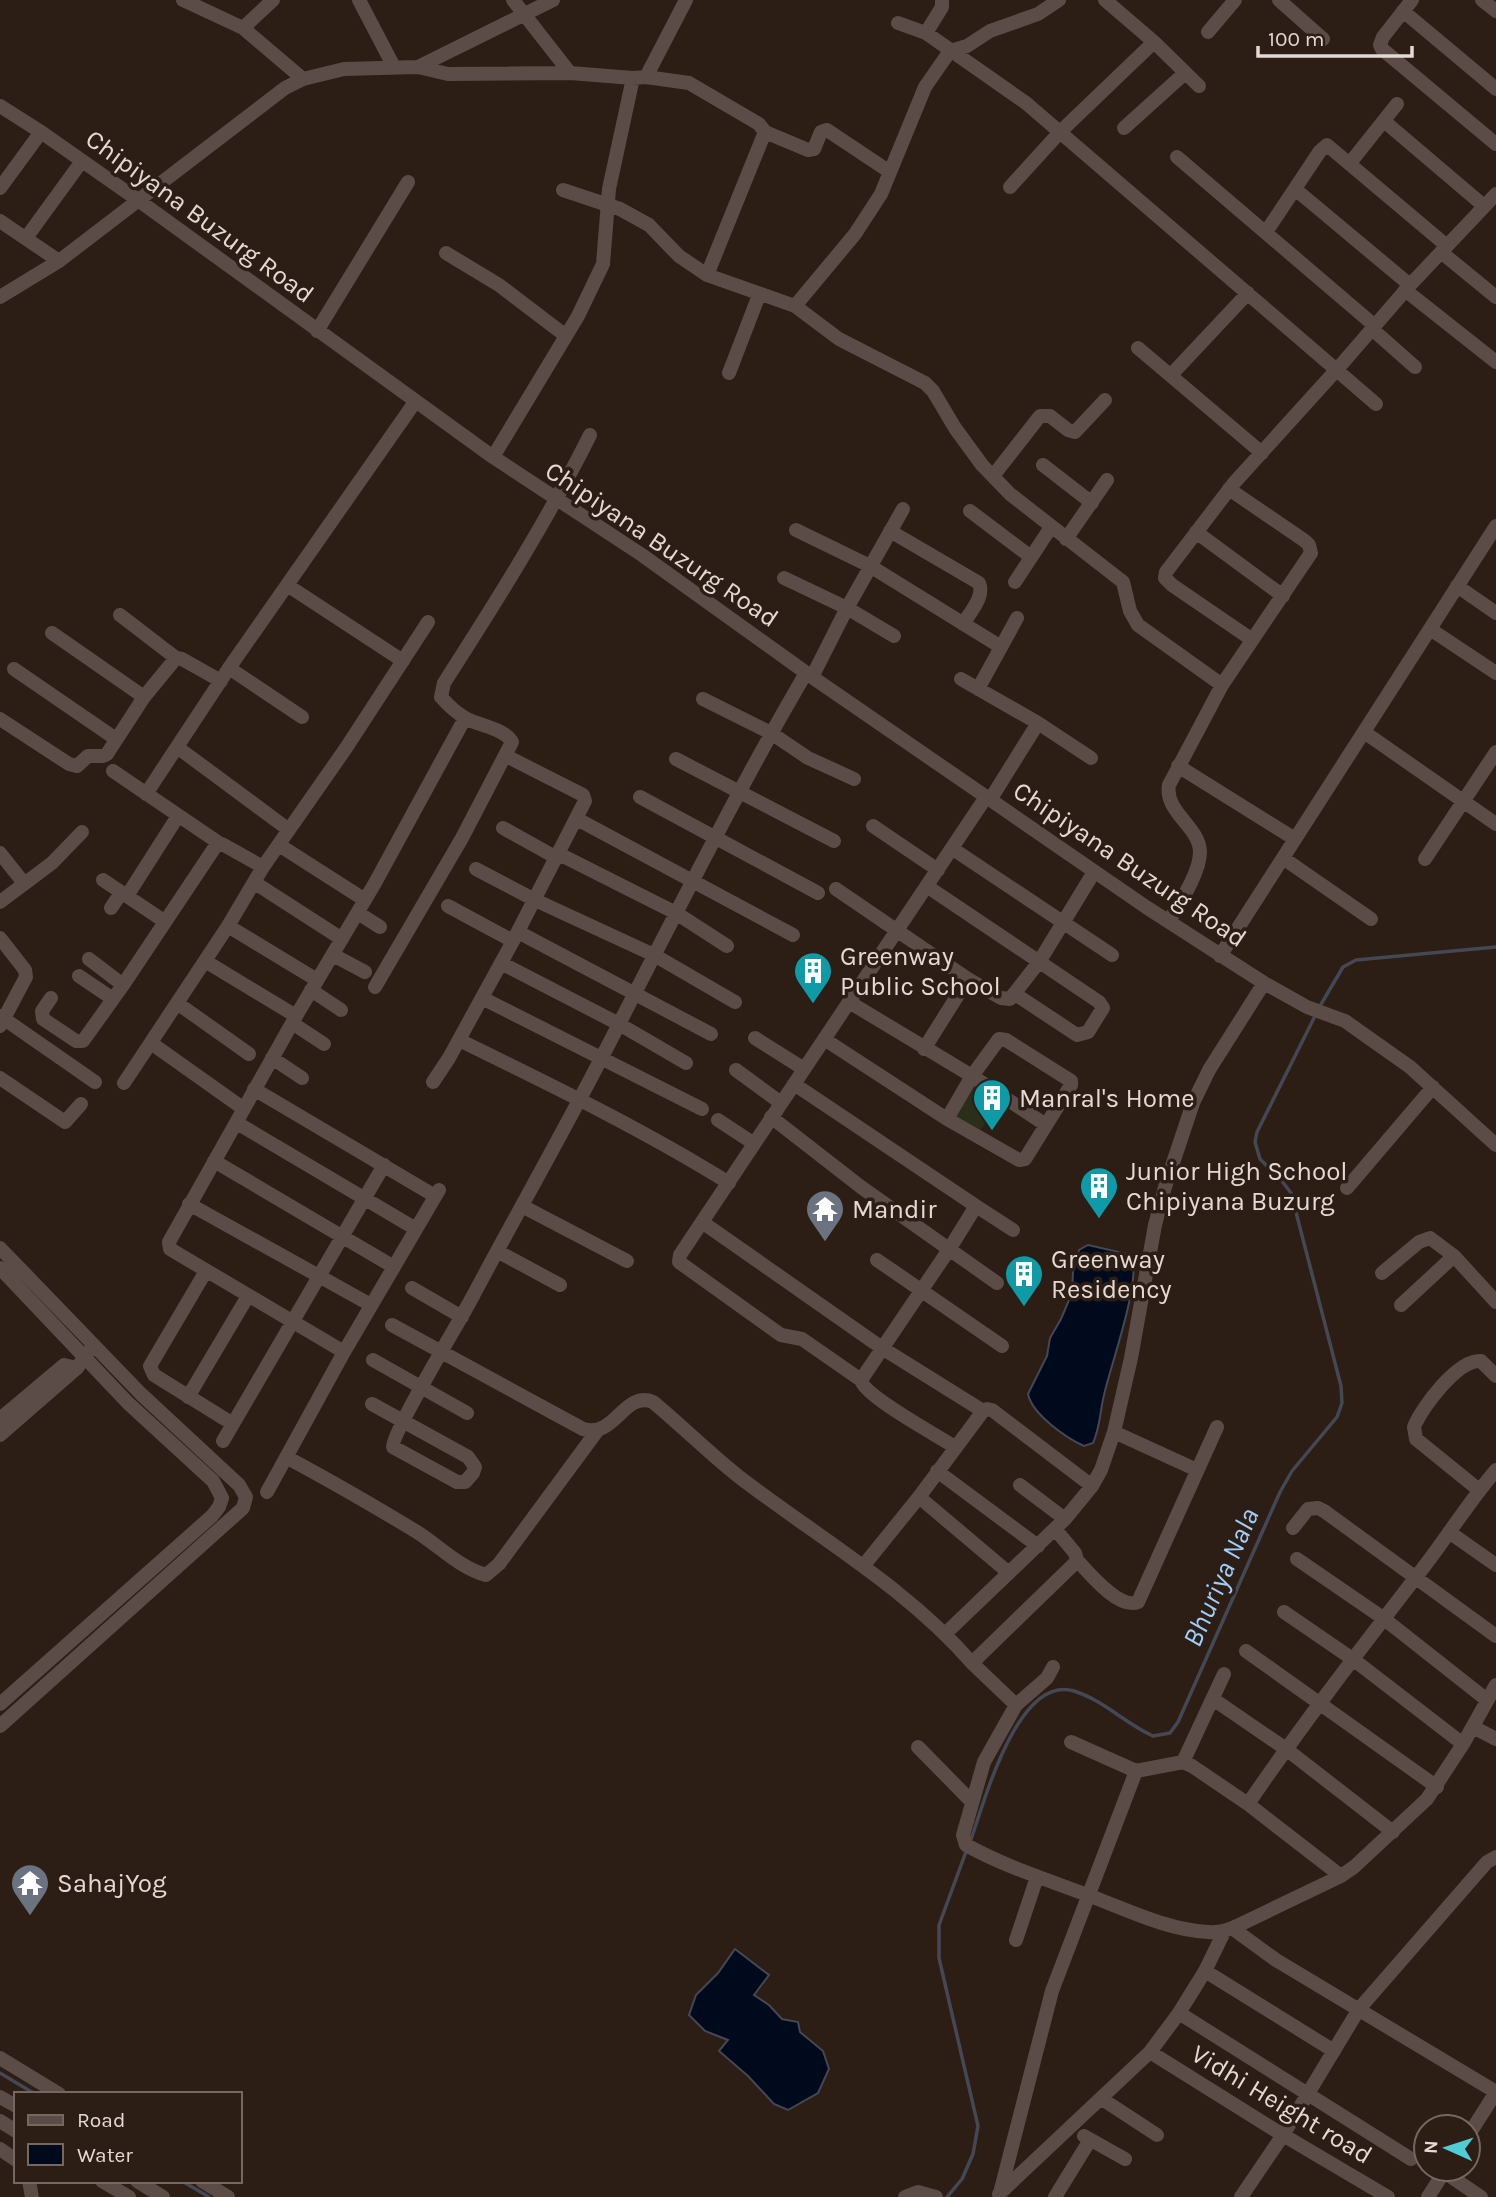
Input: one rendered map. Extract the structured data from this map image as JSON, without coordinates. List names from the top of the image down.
{
  "streets": {
    "street": ["Chipiyana Buzurg Road", "Vidhi Height road"]
  },
  "water": ["Bhuriya Nala"],
  "places": {
    "building": [
      "Greenway Public School",
      "Manral's Home",
      "Junior High School Chipiyana Buzurg",
      "Greenway Residency"
    ],
    "temple": ["Mandir", "SahajYog"]
  },
  "legend": ["Road", "Water"],
  "scale_bar": "100 m",
  "north": "left"
}
